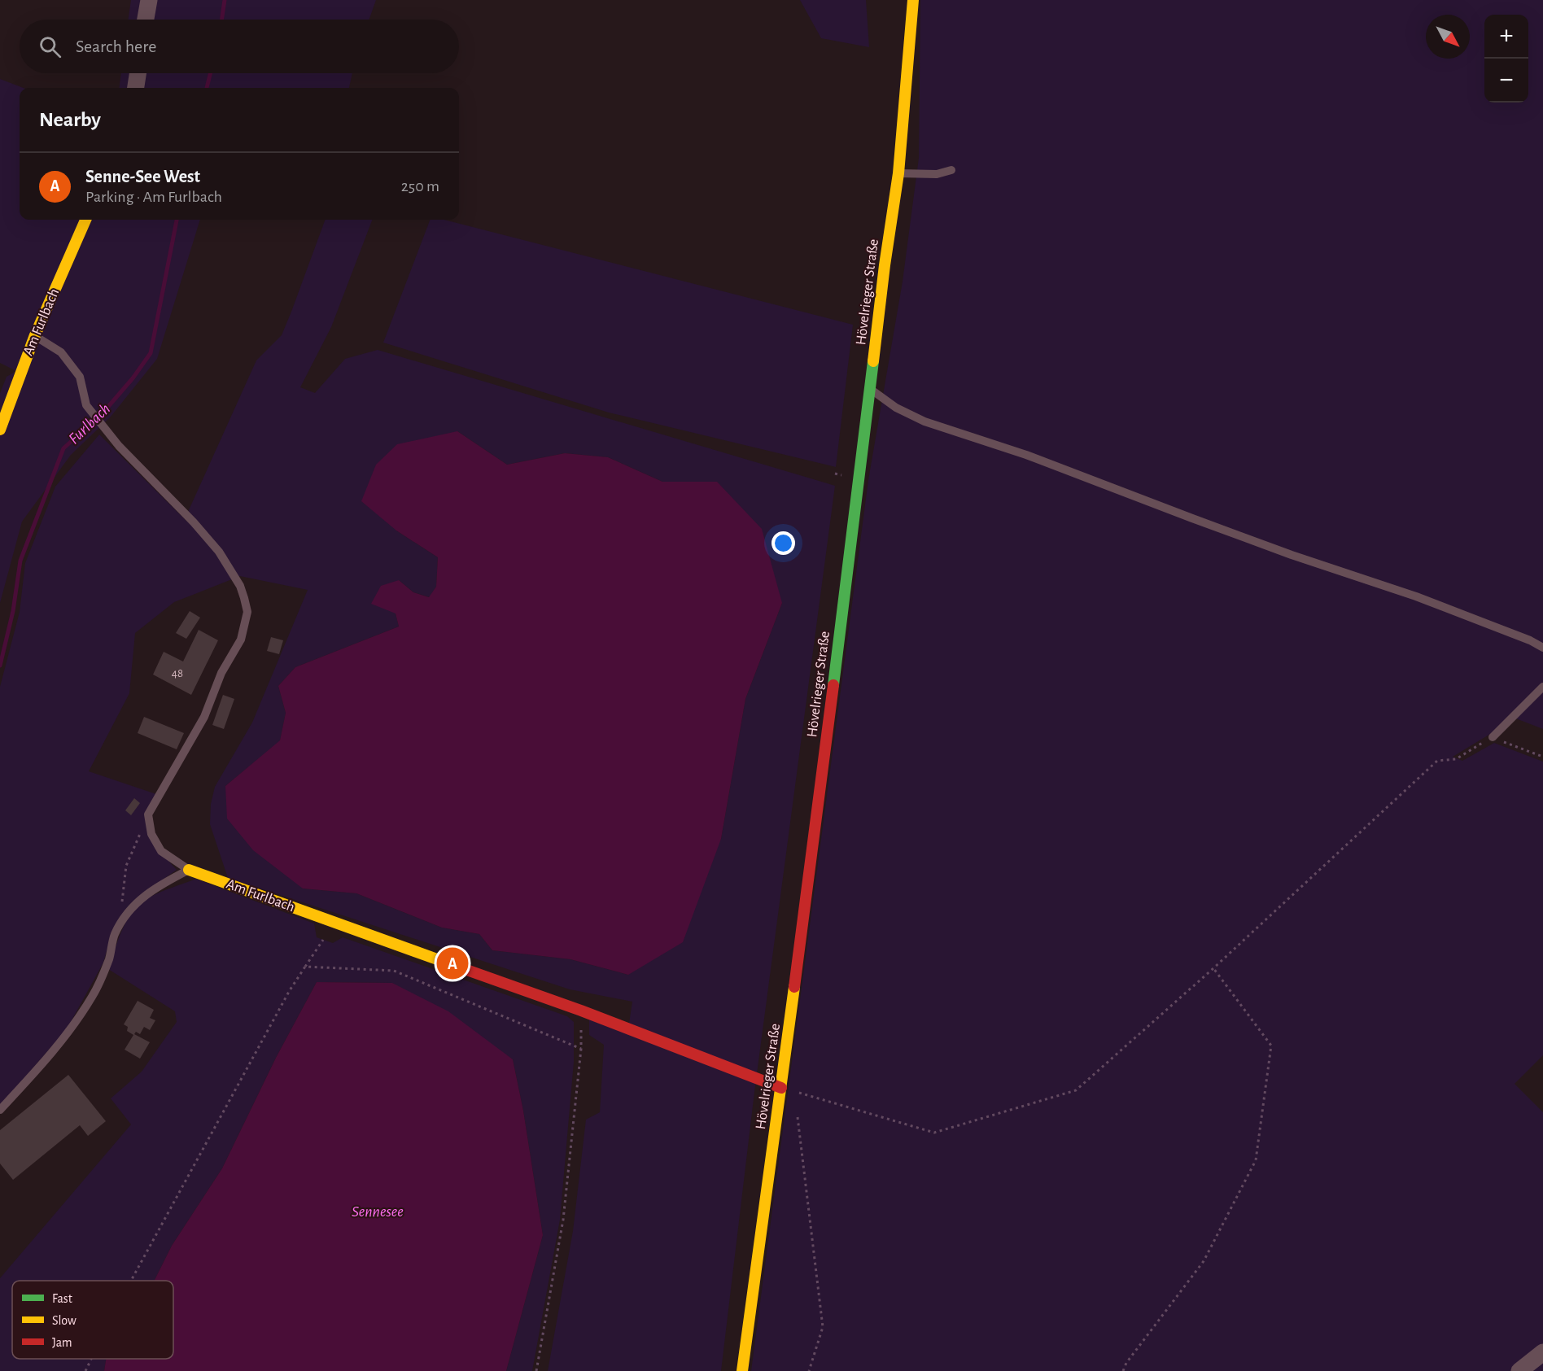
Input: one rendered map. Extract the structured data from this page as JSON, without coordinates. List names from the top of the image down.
{
  "streets": {
    "main road": ["Hövelrieger Straße", "Am Furlbach"]
  },
  "crossings": [
    ["Hövelrieger Straße", "Am Furlbach"]
  ],
  "water": ["Furlbach", "Sennesee"],
  "house_numbers": ["48"],
  "legend": ["Fast", "Slow", "Jam"],
  "north": "bottom right",
  "page": {
    "map_buttons": ["+", "−"],
    "search": "Search here",
    "heading": "Nearby",
    "list": [
      {
        "mark": "A",
        "name": "Senne-See West",
        "note": "Parking · Am Furlbach",
        "value": "250 m"
      }
    ],
    "pins": "A"
  }
}
